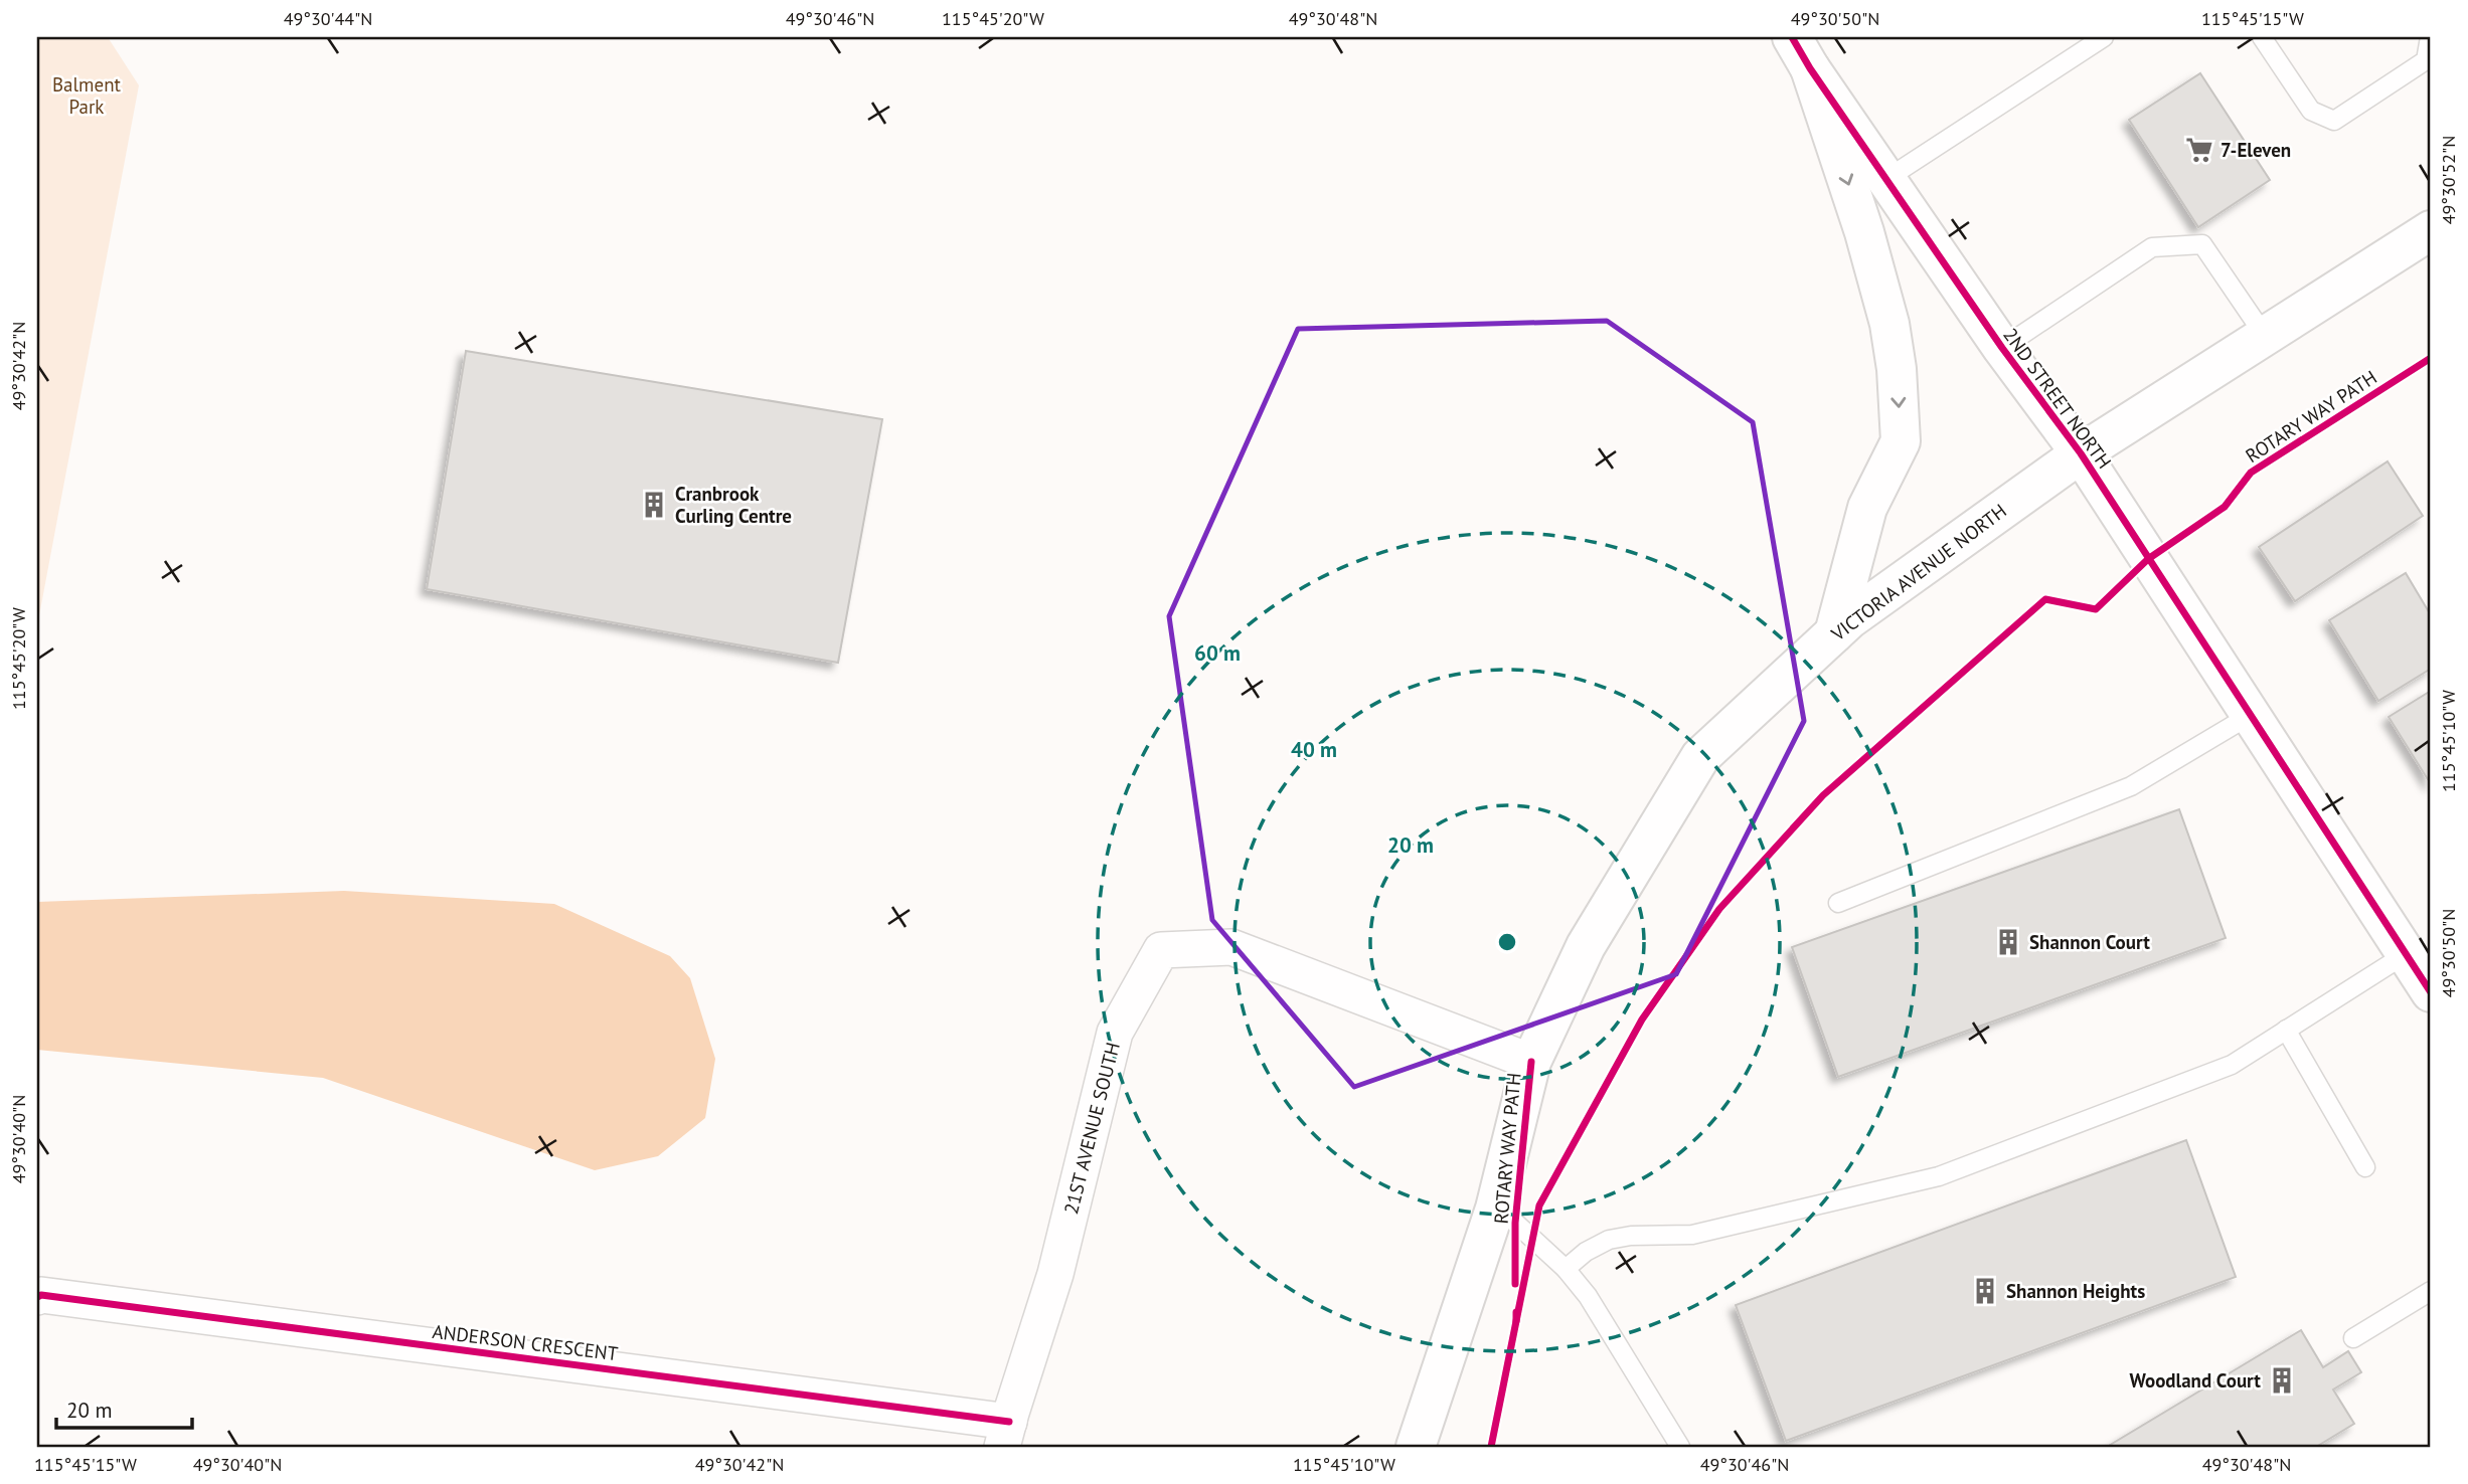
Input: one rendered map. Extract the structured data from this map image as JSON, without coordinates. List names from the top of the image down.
{
  "streets": {
    "main road": ["2ND STREET NORTH", "VICTORIA AVENUE NORTH"],
    "street": ["21ST AVENUE SOUTH", "ANDERSON CRESCENT"],
    "cycle path": ["ROTARY WAY PATH"]
  },
  "crossings": [
    ["2ND STREET NORTH", "VICTORIA AVENUE NORTH"],
    ["VICTORIA AVENUE NORTH", "21ST AVENUE SOUTH"],
    ["21ST AVENUE SOUTH", "ANDERSON CRESCENT"]
  ],
  "parks": ["Balment Park"],
  "places": {
    "supermarket": ["7-Eleven"],
    "building": [
      "Cranbrook Curling Centre",
      "Shannon Court",
      "Shannon Heights",
      "Woodland Court"
    ]
  },
  "scale_bar": "20 m",
  "coordinates": [
    "49°30'44\"N",
    "49°30'46\"N",
    "115°45'20\"W",
    "49°30'48\"N",
    "49°30'50\"N",
    "115°45'15\"W",
    "49°30'52\"N",
    "49°30'42\"N",
    "115°45'10\"W",
    "49°30'40\"N"
  ],
  "rings": ["60 m", "40 m", "20 m"]
}
